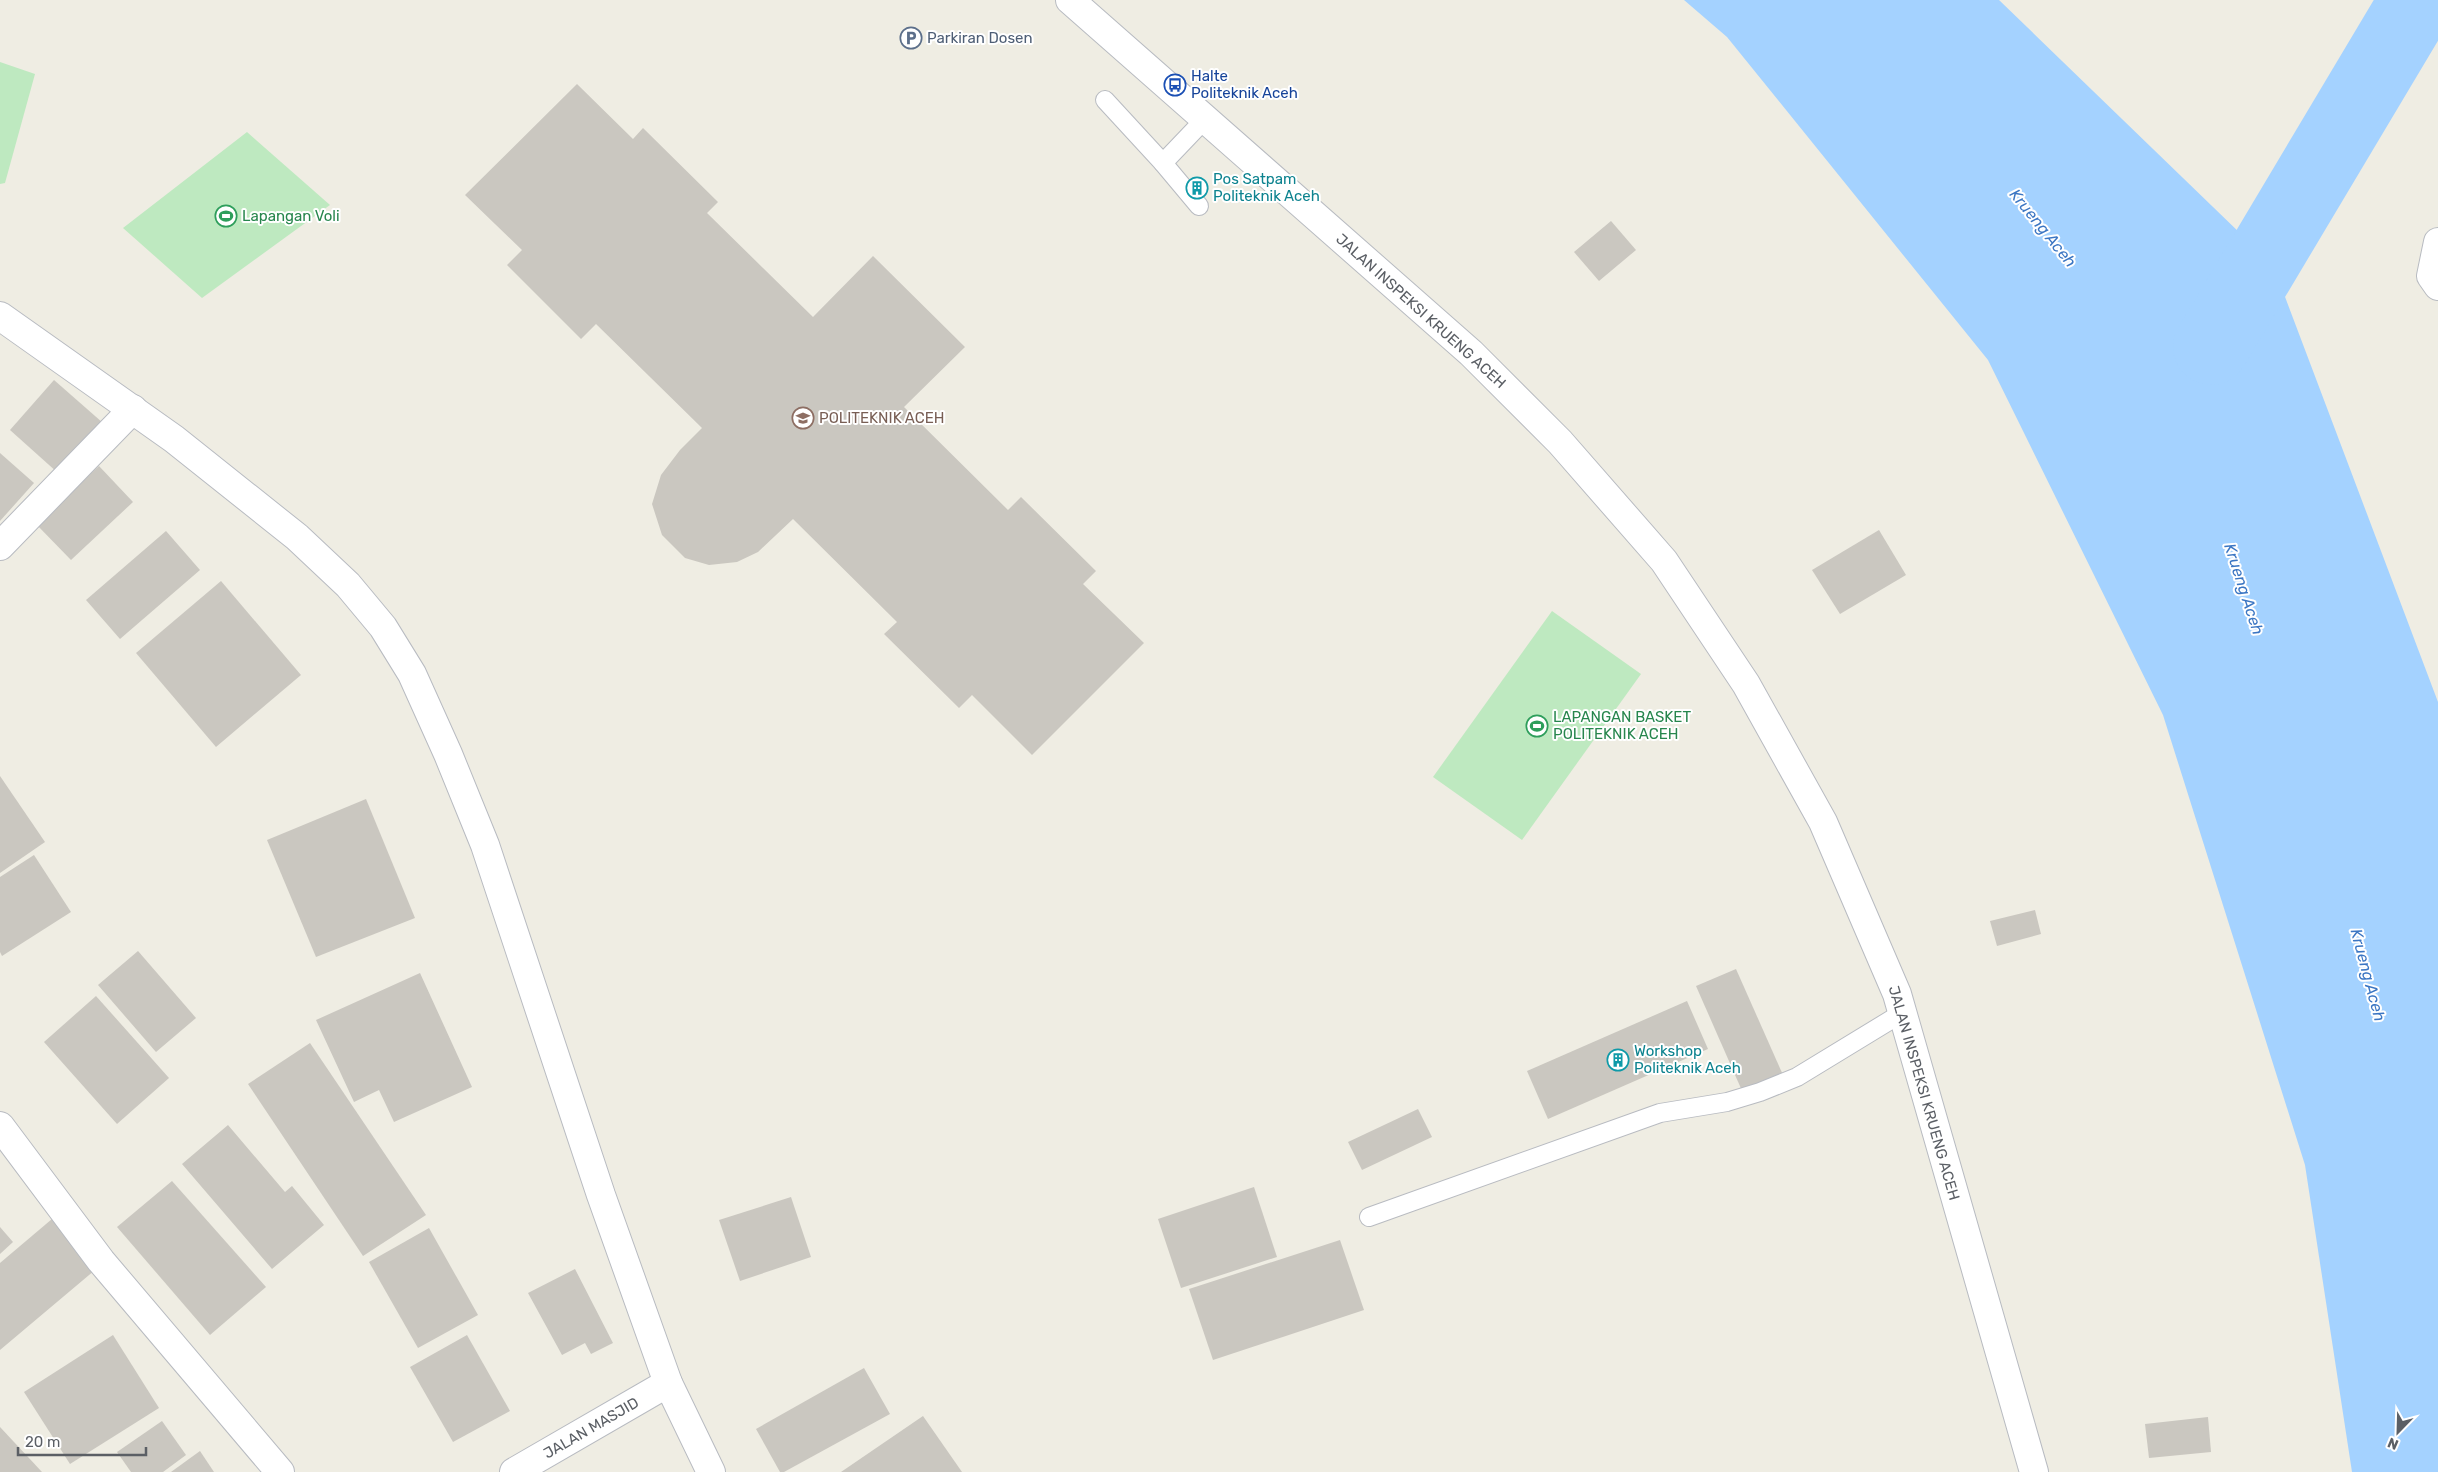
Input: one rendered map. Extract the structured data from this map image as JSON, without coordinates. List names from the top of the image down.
{
  "streets": {
    "street": ["JALAN INSPEKSI KRUENG ACEH", "JALAN MASJID"]
  },
  "water": ["Krueng Aceh"],
  "places": {
    "parking": ["Parkiran Dosen"],
    "bus stop": ["Halte Politeknik Aceh"],
    "building": ["Pos Satpam Politeknik Aceh", "Workshop Politeknik Aceh"],
    "sports": ["Lapangan Voli", "LAPANGAN BASKET POLITEKNIK ACEH"],
    "school or university": ["POLITEKNIK ACEH"]
  },
  "scale_bar": "20 m",
  "north": "bottom left"
}
